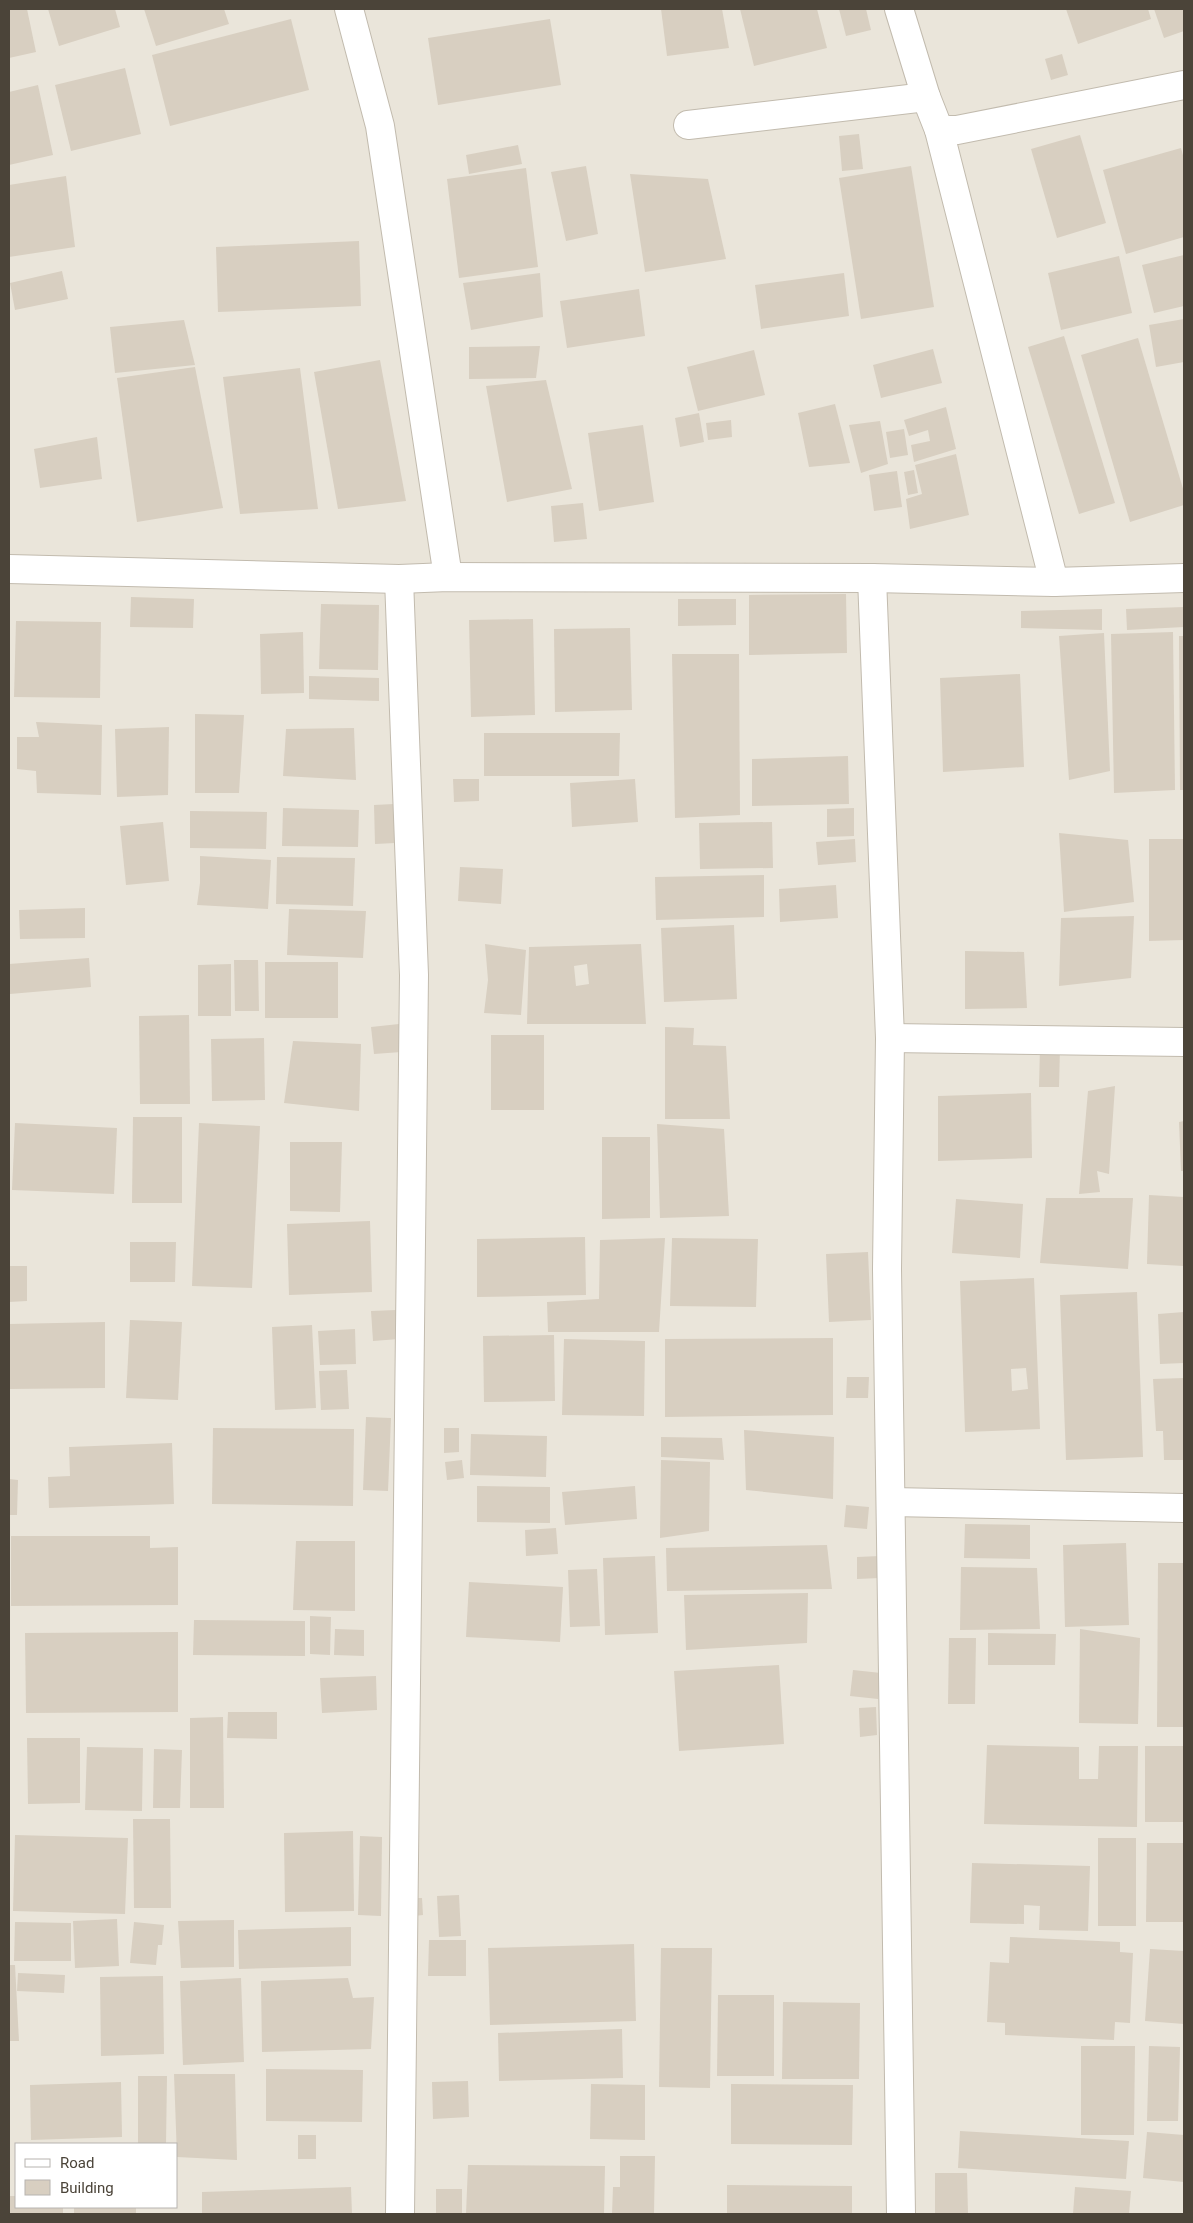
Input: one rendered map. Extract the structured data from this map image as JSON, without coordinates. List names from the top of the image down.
{
  "legend": ["Road", "Building"]
}
